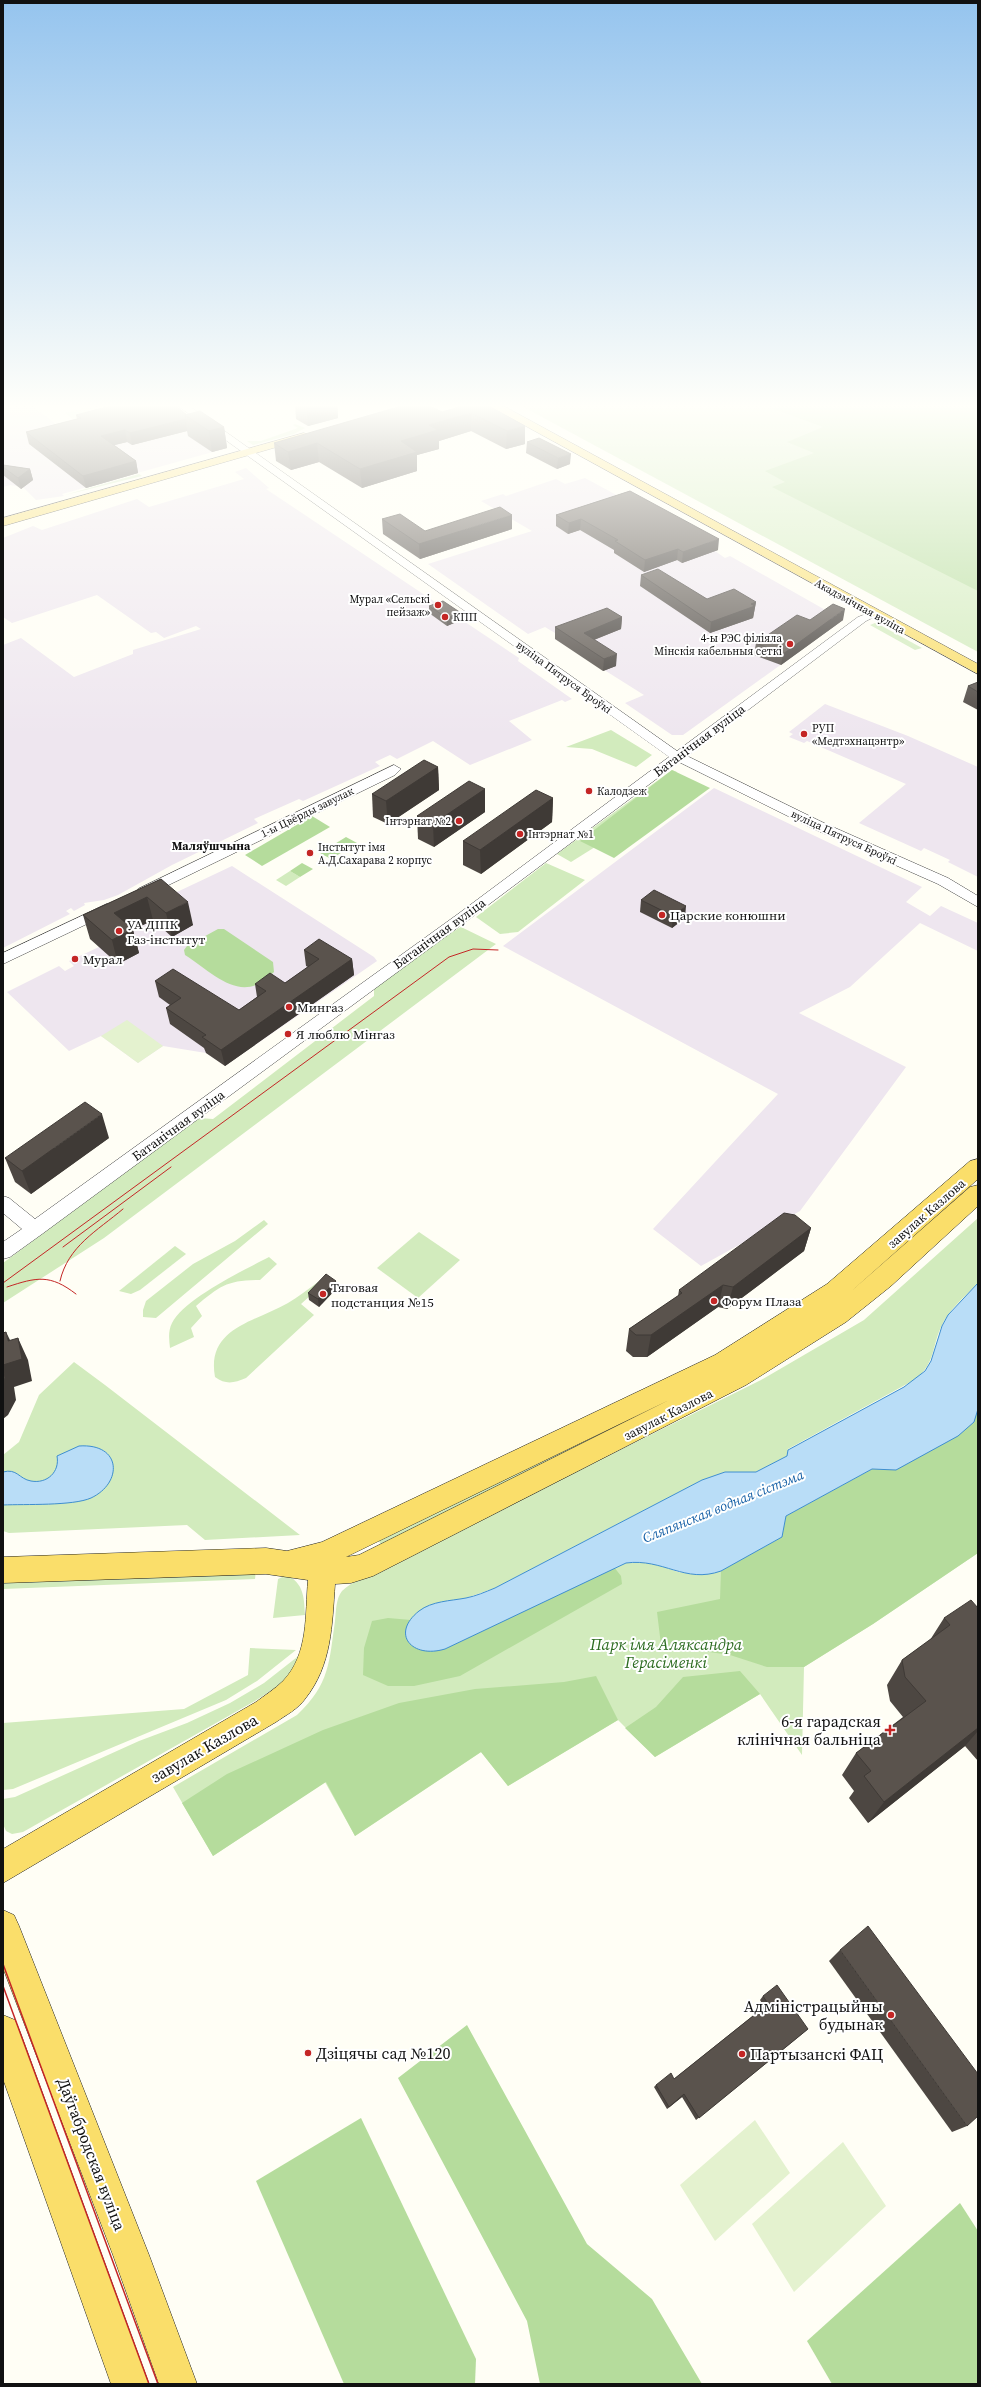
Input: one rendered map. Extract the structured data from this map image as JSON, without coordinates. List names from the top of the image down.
{
  "streets": {
    "main road": ["Акадэмічная вуліца", "завулак Казлова", "Даўгабродская вуліца"],
    "street": ["вуліца Пятруся Броўкі", "Батанічная вуліца", "1-ы Цвёрды завулак"]
  },
  "crossings": [
    ["Акадэмічная вуліца", "Батанічная вуліца"],
    ["вуліца Пятруся Броўкі", "Батанічная вуліца"]
  ],
  "districts": ["Маляўшчына"],
  "water": ["Сляпянская водная сістэма"],
  "parks": ["Парк імя Аляксандра Герасіменкі"],
  "places": {
    "other": [
      "Мурал «Сельскі пейзаж»",
      "КПП",
      "4-ы РЭС філіяла Мінскія кабельныя сеткі",
      "РУП «Медтэхнацэнтр»",
      "Калодзеж",
      "Інтэрнат №2",
      "Інтэрнат №1",
      "Інстытут імя А.Д.Сахарава 2 корпус",
      "Царские конюшни",
      "УА ДІПК Газ-інстытут",
      "Мурал",
      "Мингаз",
      "Я люблю Мінгаз",
      "Тяговая подстанция №15",
      "Форум Плаза",
      "Адміністрацыйны будынак",
      "Дзіцячы сад №120",
      "Партызанскі ФАЦ"
    ],
    "health": ["6-я гарадская клінічная бальніца"]
  }
}
